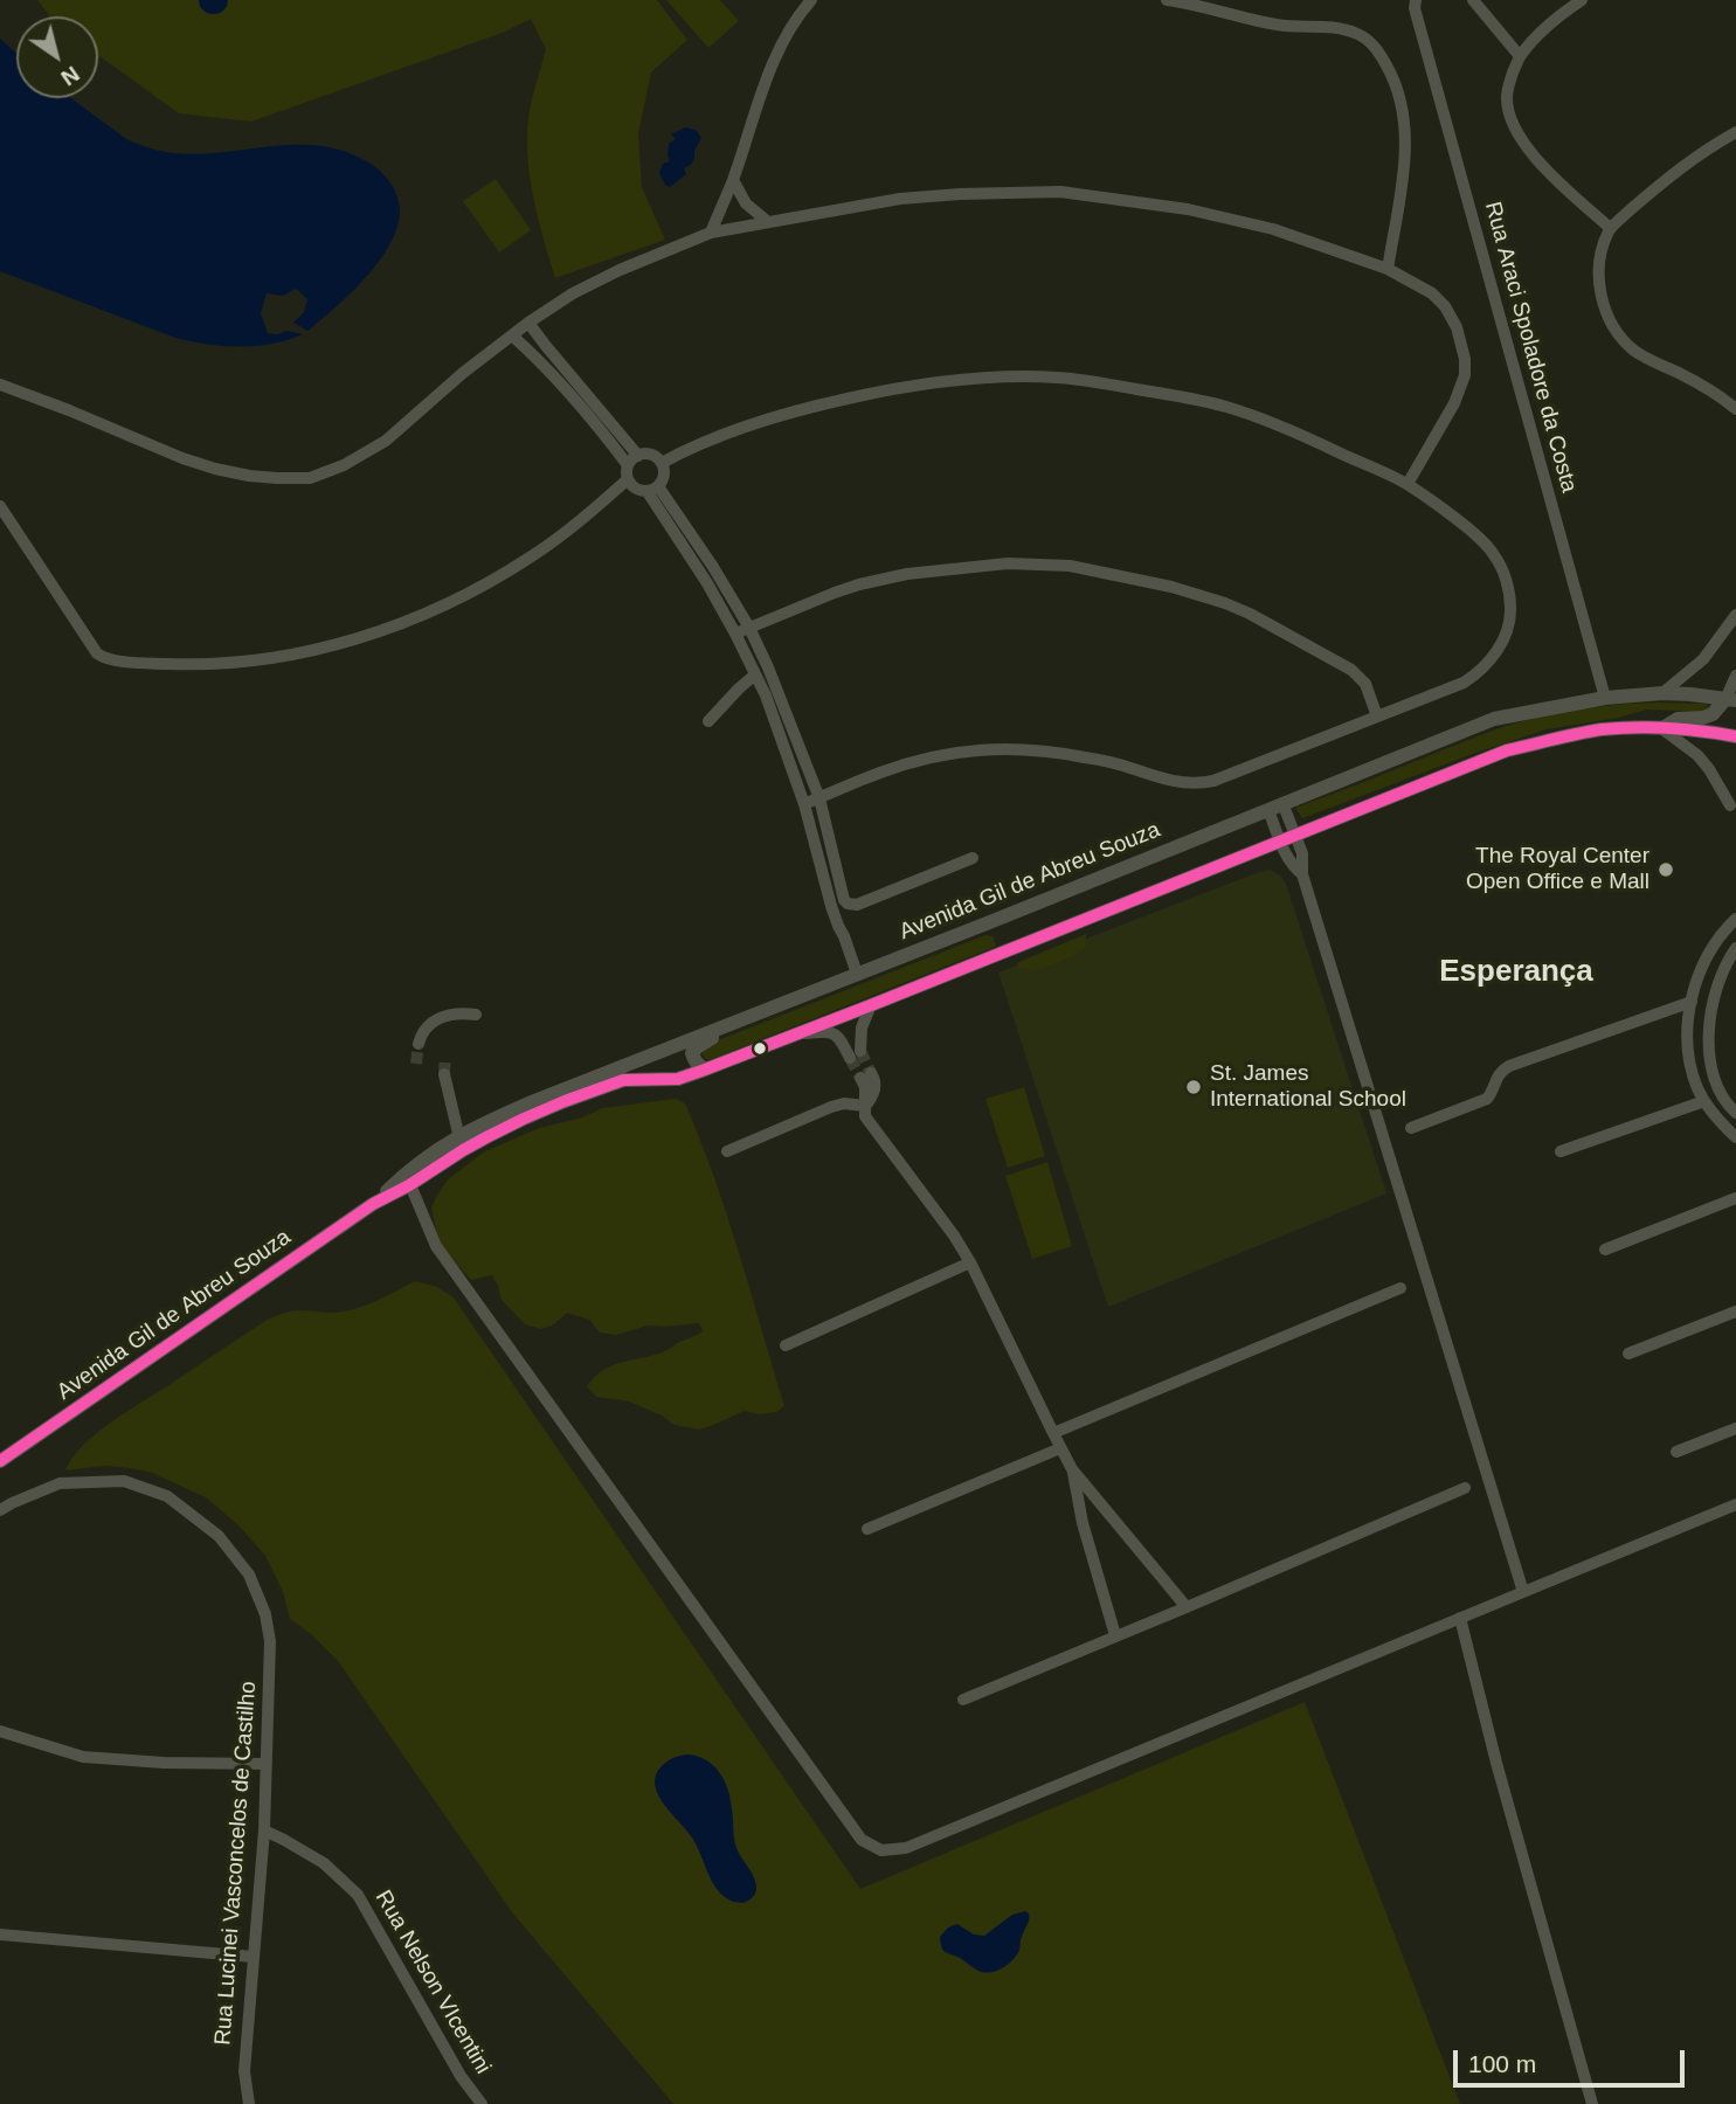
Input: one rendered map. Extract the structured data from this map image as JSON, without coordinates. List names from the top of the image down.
{
  "streets": {
    "street": [
      "Rua Araci Spoladore da Costa",
      "Avenida Gil de Abreu Souza",
      "Rua Lucinei Vasconcelos de Castilho",
      "Rua Nelson VIcentini"
    ]
  },
  "crossings": [
    ["Rua Araci Spoladore da Costa", "Avenida Gil de Abreu Souza"],
    ["Rua Lucinei Vasconcelos de Castilho", "Rua Nelson VIcentini"]
  ],
  "districts": ["Esperança"],
  "places": ["The Royal Center Open Office e Mall", "St. James International School"],
  "scale_bar": "100 m",
  "north": "bottom right"
}
